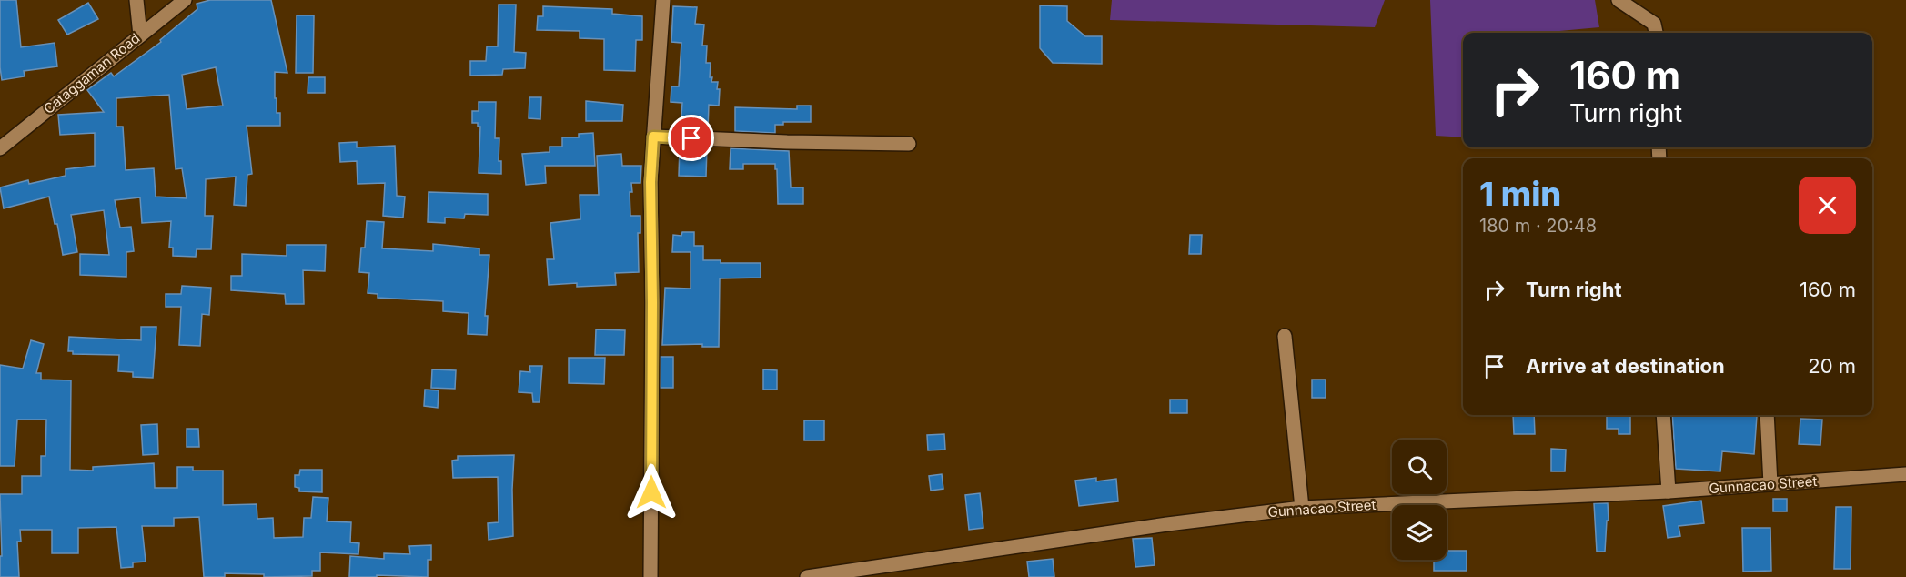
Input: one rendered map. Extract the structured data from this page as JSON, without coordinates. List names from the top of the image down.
{
  "streets": {
    "street": ["Cataggaman Road", "Gunnacao Street"]
  },
  "page": {
    "turn": ["160 m", "Turn right"],
    "heading": ["1 min", "180 m · 20:48"],
    "list": [
      {
        "name": "Turn right",
        "value": "160 m"
      },
      {
        "name": "Arrive at destination",
        "value": "20 m"
      }
    ]
  }
}
